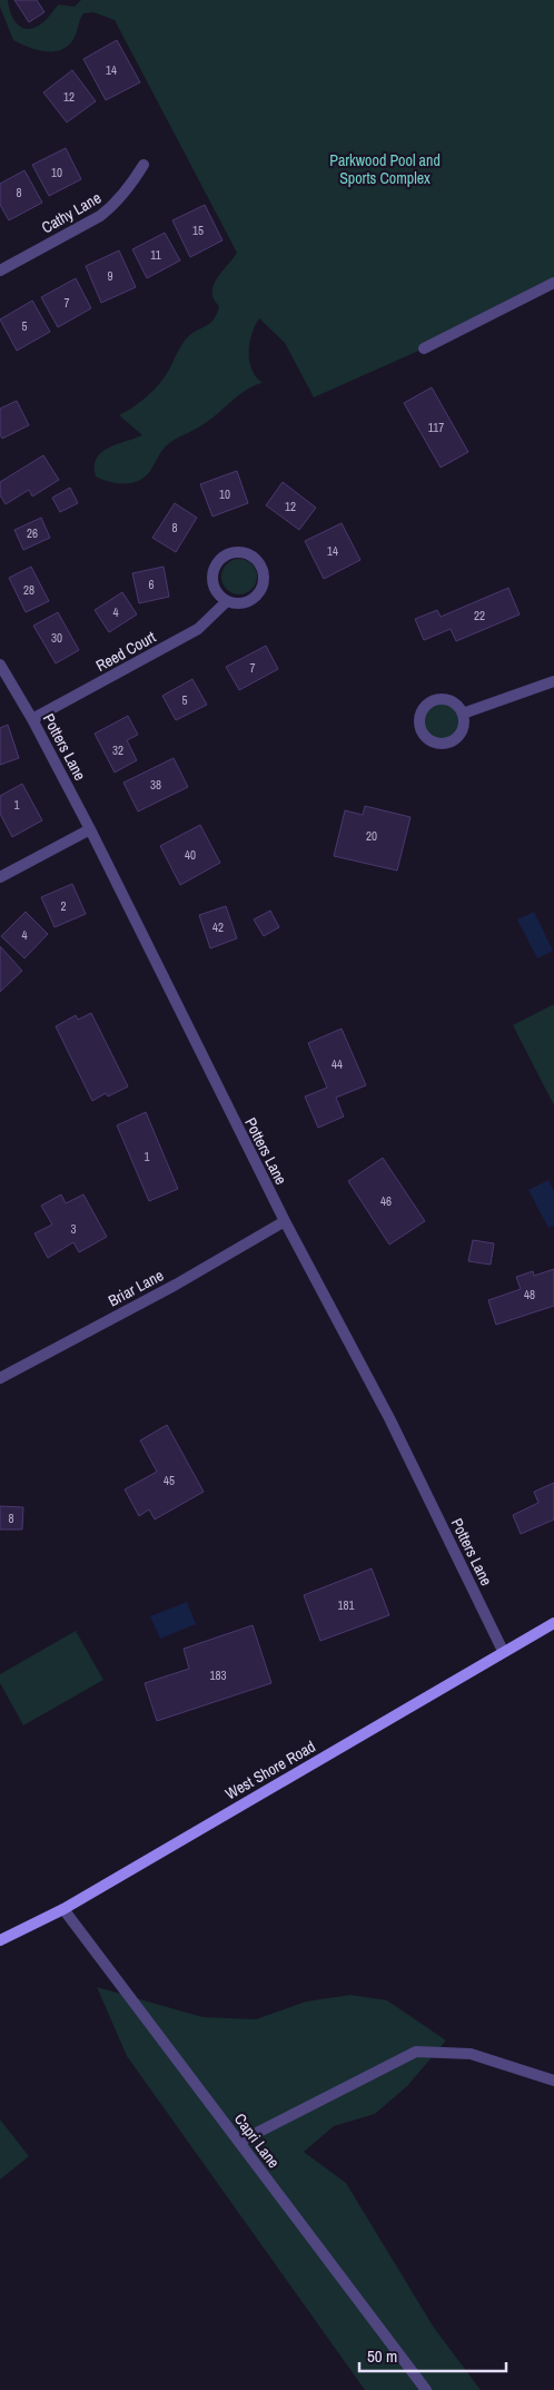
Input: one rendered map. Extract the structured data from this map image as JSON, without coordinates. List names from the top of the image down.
{
  "streets": {
    "main road": ["West Shore Road"],
    "street": [
      "Cathy Lane",
      "Reed Court",
      "Potters Lane",
      "Briar Lane",
      "Capri Lane"
    ]
  },
  "crossings": [
    ["Reed Court", "Potters Lane"],
    ["Potters Lane", "Briar Lane"],
    ["Potters Lane", "West Shore Road"],
    ["West Shore Road", "Capri Lane"]
  ],
  "parks": ["Parkwood Pool and Sports Complex"],
  "house_numbers": [
    "14",
    "12",
    "10",
    "8",
    "15",
    "11",
    "9",
    "7",
    "5",
    "117",
    "10",
    "12",
    "8",
    "26",
    "14",
    "6",
    "28",
    "4",
    "22",
    "30",
    "7",
    "5",
    "32",
    "38",
    "1",
    "20",
    "40",
    "2",
    "42",
    "4",
    "44",
    "1",
    "46",
    "3",
    "48",
    "45",
    "8",
    "181",
    "183"
  ],
  "scale_bar": "50 m"
}
